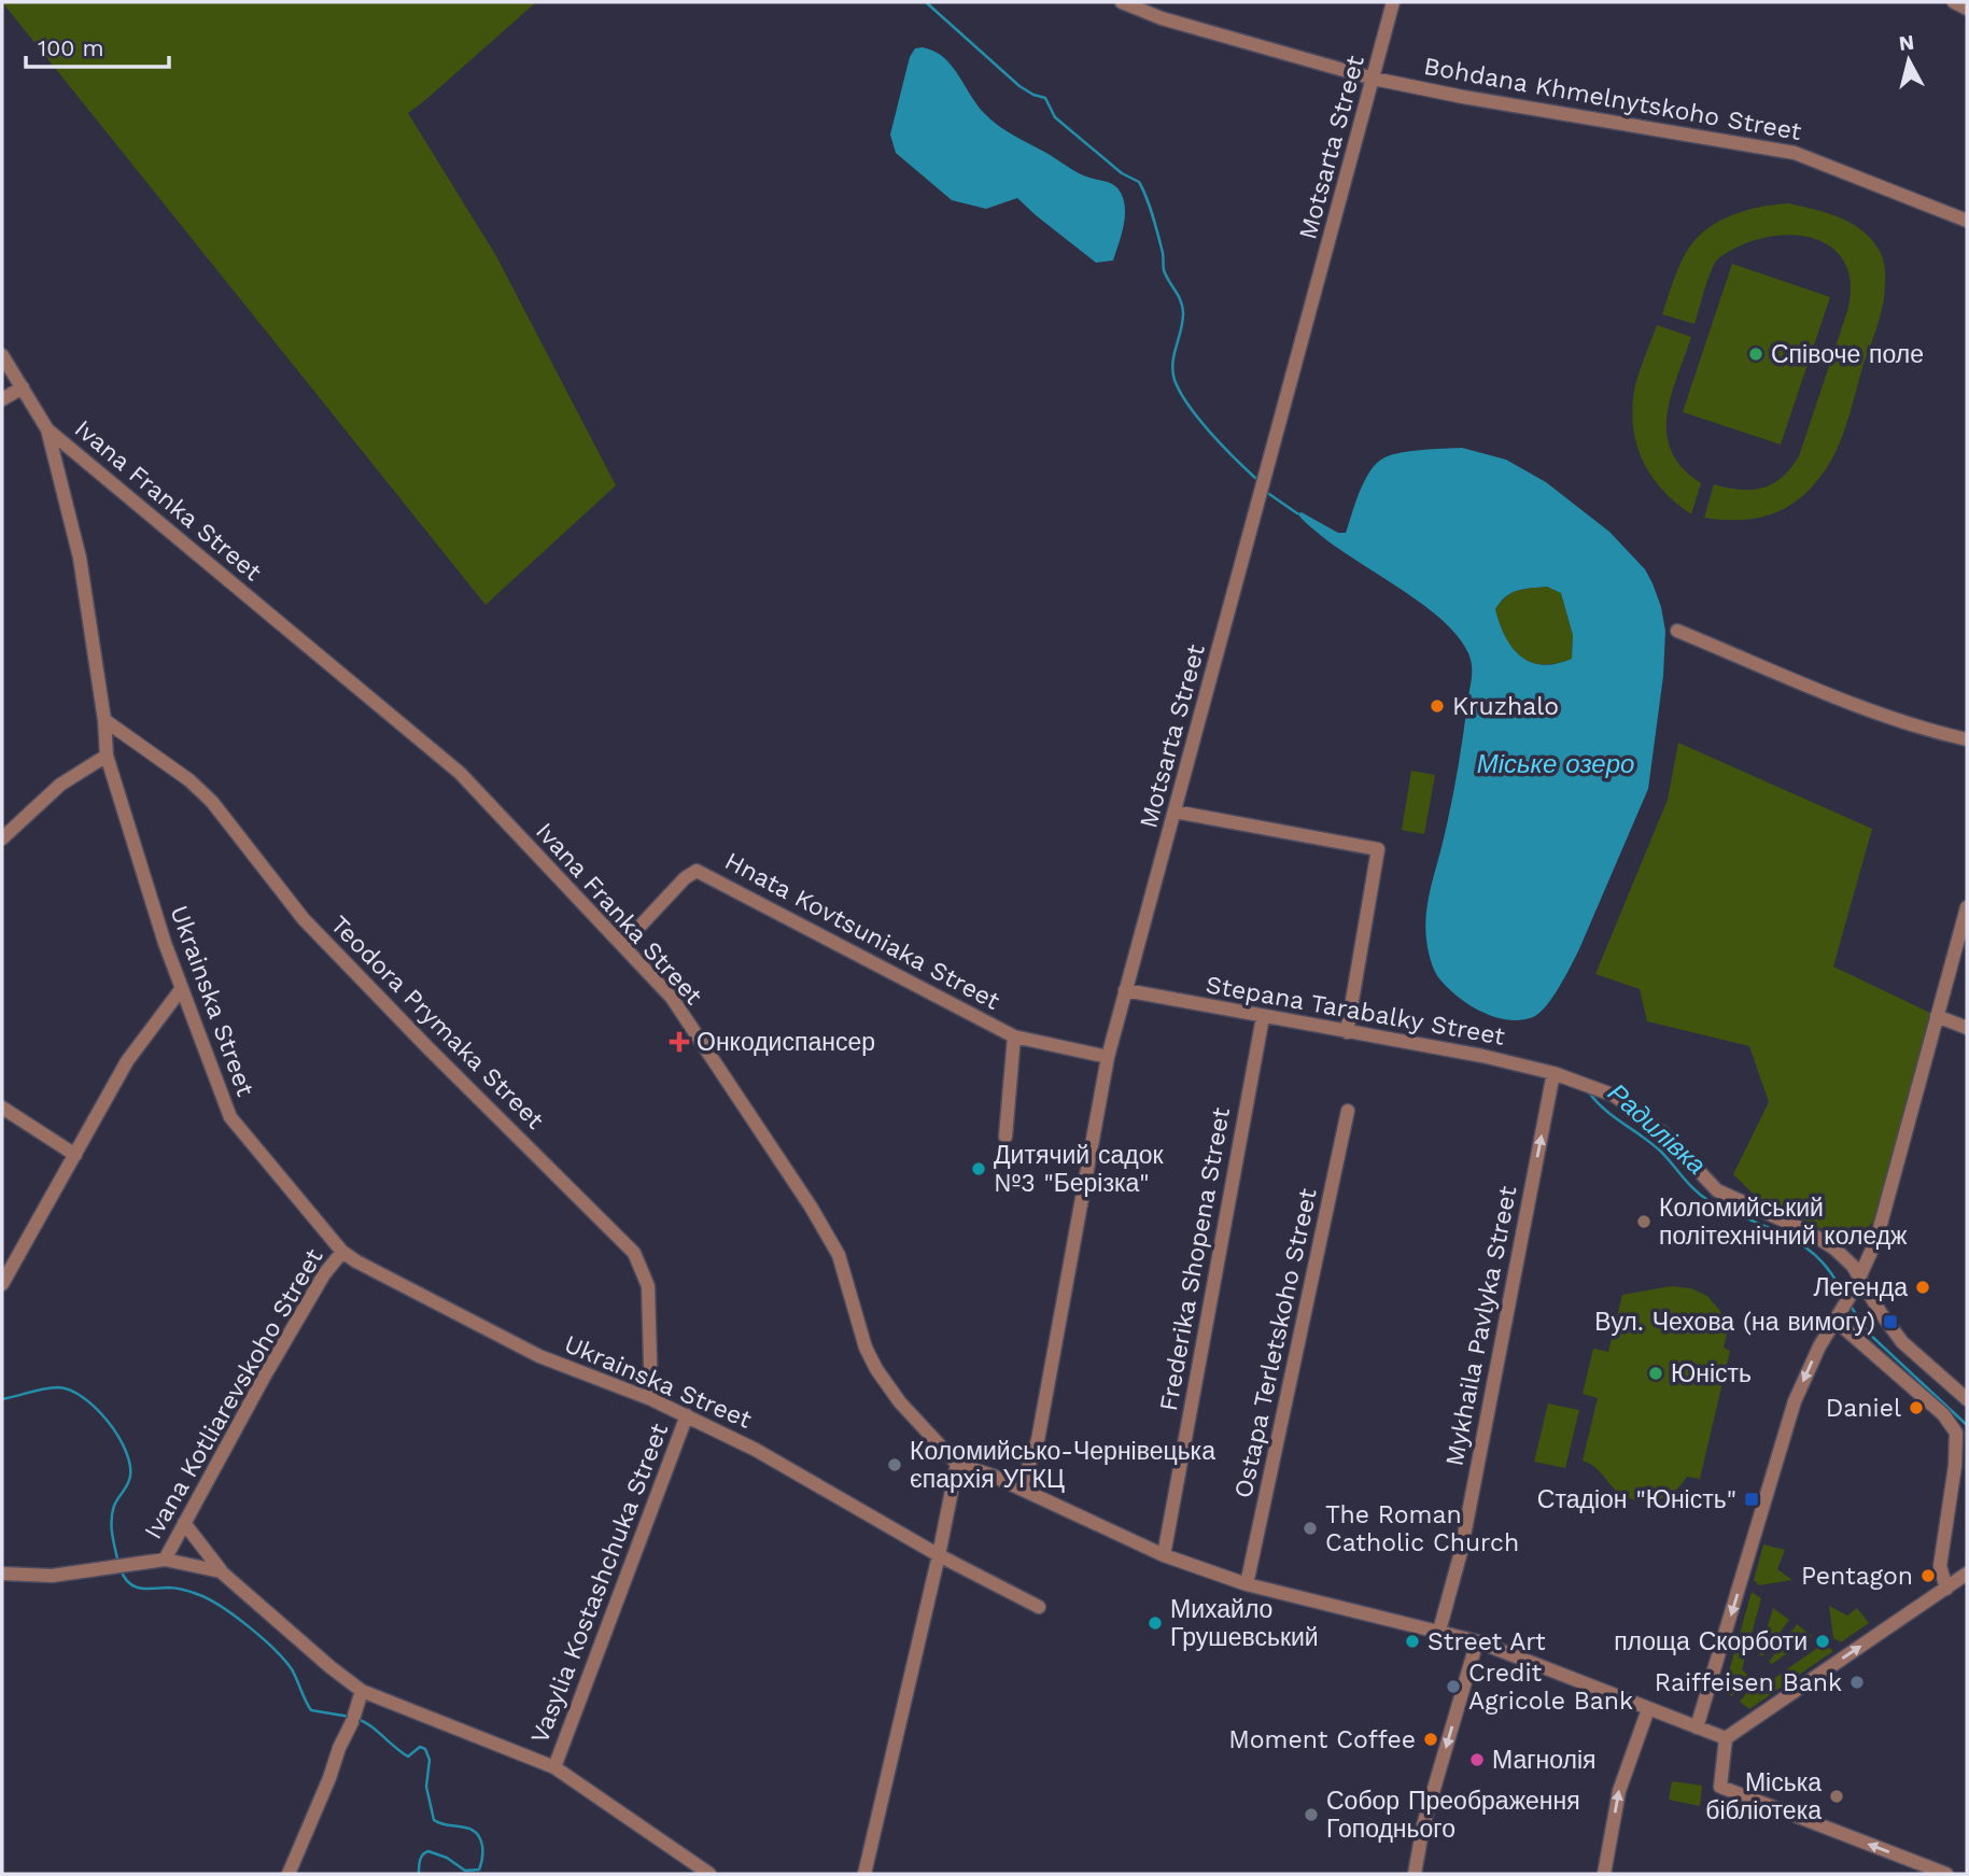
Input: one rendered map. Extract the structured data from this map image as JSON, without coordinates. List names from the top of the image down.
{
  "streets": {
    "street": [
      "Bohdana Khmelnytskoho Street",
      "Motsarta Street",
      "Ivana Franka Street",
      "Hnata Kovtsuniaka Street",
      "Ukrainska Street",
      "Stepana Tarabalky Street",
      "Teodora Prymaka Street",
      "Frederika Shopena Street",
      "Mykhaila Pavlyka Street",
      "Ostapa Terletskoho Street",
      "Ivana Kotliarevskoho Street",
      "Vasylia Kostashchuka Street"
    ]
  },
  "crossings": [
    ["Bohdana Khmelnytskoho Street", "Motsarta Street"],
    ["Motsarta Street", "Ivana Franka Street"],
    ["Motsarta Street", "Hnata Kovtsuniaka Street"],
    ["Motsarta Street", "Stepana Tarabalky Street"],
    ["Ivana Franka Street", "Hnata Kovtsuniaka Street"],
    ["Ivana Franka Street", "Ukrainska Street"],
    ["Ivana Franka Street", "Frederika Shopena Street"],
    ["Ivana Franka Street", "Mykhaila Pavlyka Street"],
    ["Ivana Franka Street", "Ostapa Terletskoho Street"],
    ["Ukrainska Street", "Teodora Prymaka Street"],
    ["Ukrainska Street", "Ivana Kotliarevskoho Street"],
    ["Ukrainska Street", "Vasylia Kostashchuka Street"],
    ["Stepana Tarabalky Street", "Frederika Shopena Street"],
    ["Stepana Tarabalky Street", "Mykhaila Pavlyka Street"]
  ],
  "one_way": ["Mykhaila Pavlyka Street"],
  "water": ["Міське озеро", "Радилівка"],
  "places": {
    "other": [
      "Співоче поле",
      "Kruzhalo",
      "Дитячий садок №3 \"Берізка\"",
      "Коломийський політехнічний коледж",
      "Легенда",
      "Юність",
      "Daniel",
      "Коломийсько-Чернівецька єпархія УГКЦ",
      "The Roman Catholic Church",
      "Pentagon",
      "Михайло Грушевський",
      "Street Art",
      "площа Скорботи",
      "Raiffeisen Bank",
      "Credit Agricole Bank",
      "Moment Coffee",
      "Магнолія",
      "Міська бібліотека",
      "Собор Преображення Гоподнього"
    ],
    "health": ["Онкодиспансер"],
    "transit": ["Вул. Чехова (на вимогу)", "Стадіон \"Юність\""]
  },
  "scale_bar": "100 m",
  "north": "top"
}
